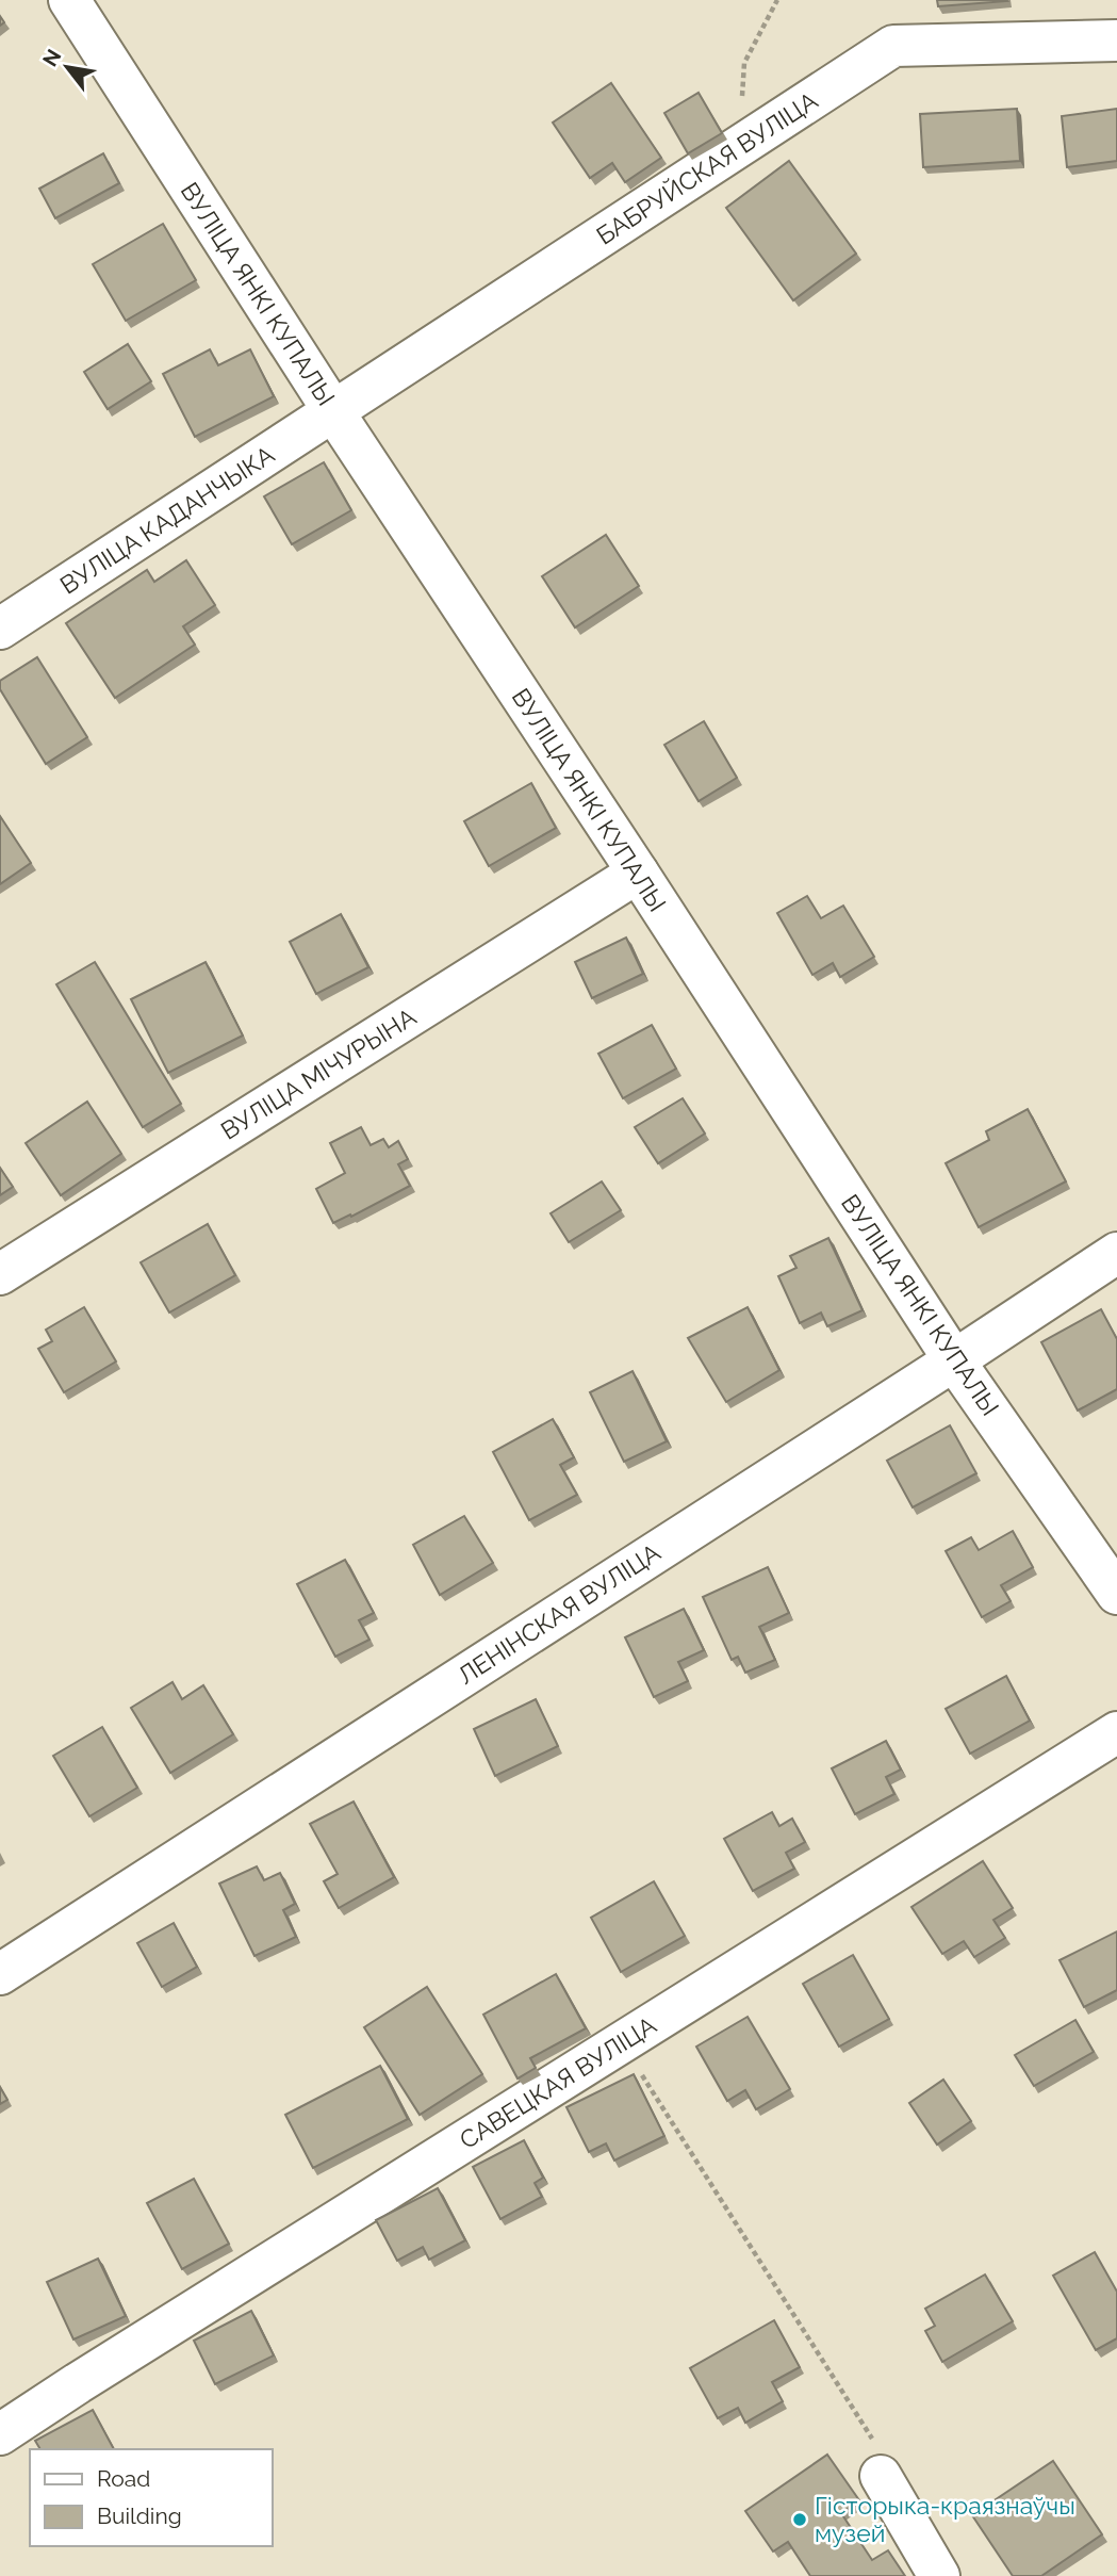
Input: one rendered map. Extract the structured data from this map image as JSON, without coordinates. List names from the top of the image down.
{
  "streets": {
    "street": [
      "БАБРУЙСКАЯ ВУЛІЦА",
      "ВУЛІЦА ЯНКІ КУПАЛЫ",
      "ВУЛІЦА КАДАНЧЫКА",
      "ВУЛІЦА МІЧУРЫНА",
      "ЛЕНІНСКАЯ ВУЛІЦА",
      "САВЕЦКАЯ ВУЛІЦА"
    ]
  },
  "crossings": [
    ["БАБРУЙСКАЯ ВУЛІЦА", "ВУЛІЦА ЯНКІ КУПАЛЫ"],
    ["БАБРУЙСКАЯ ВУЛІЦА", "ВУЛІЦА КАДАНЧЫКА"],
    ["ВУЛІЦА ЯНКІ КУПАЛЫ", "ВУЛІЦА КАДАНЧЫКА"],
    ["ВУЛІЦА ЯНКІ КУПАЛЫ", "ВУЛІЦА МІЧУРЫНА"],
    ["ВУЛІЦА ЯНКІ КУПАЛЫ", "ЛЕНІНСКАЯ ВУЛІЦА"]
  ],
  "places": ["Гісторыка-краязнаўчы музей"],
  "legend": ["Road", "Building"],
  "north": "top left"
}
